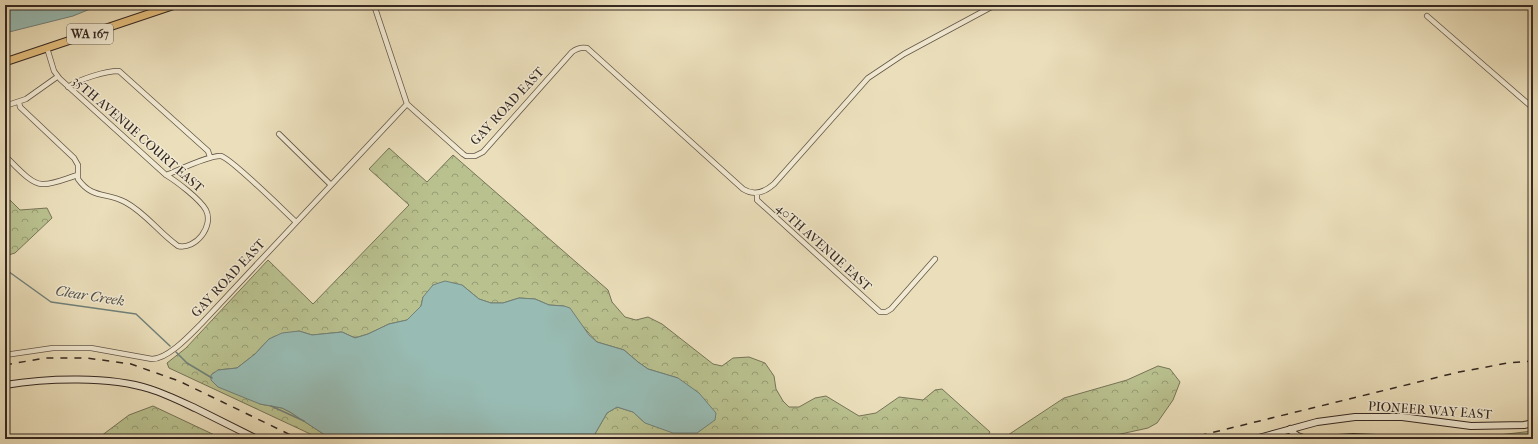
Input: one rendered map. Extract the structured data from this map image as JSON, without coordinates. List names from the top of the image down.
{
  "streets": {
    "main road": ["WA 167", "PIONEER WAY EAST"],
    "street": ["GAY ROAD EAST", "35TH AVENUE COURT EAST", "40TH AVENUE EAST"]
  },
  "crossings": [
    ["WA 167", "35TH AVENUE COURT EAST"],
    ["GAY ROAD EAST", "40TH AVENUE EAST"]
  ],
  "water": ["Clear Creek"]
}
